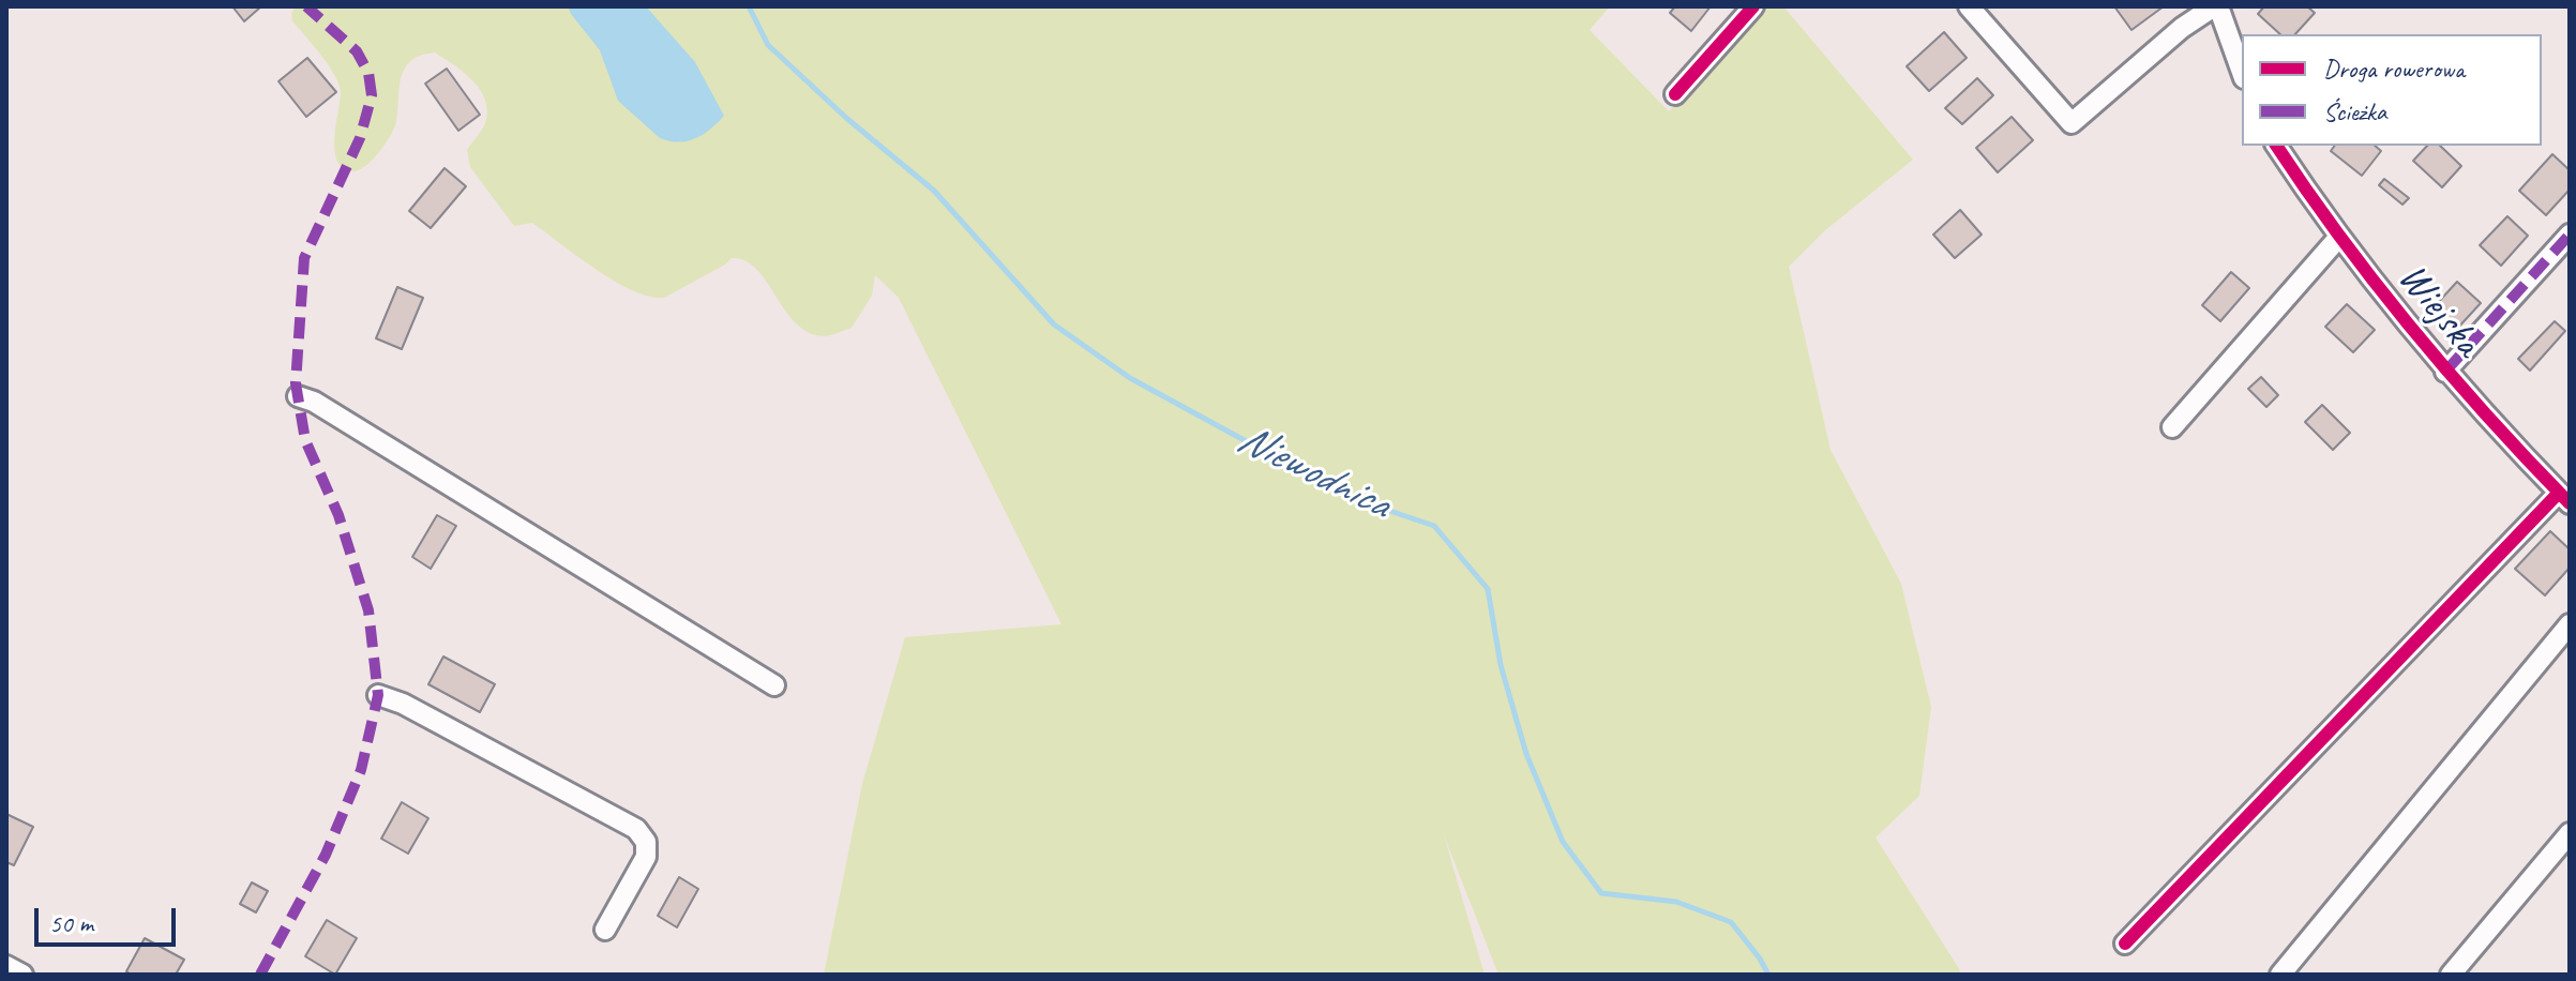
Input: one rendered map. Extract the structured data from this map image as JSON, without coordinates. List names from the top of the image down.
{
  "streets": {
    "street": ["Wiejska"]
  },
  "water": ["Niewodnica"],
  "legend": ["Droga rowerowa", "Ścieżka"],
  "scale_bar": "50 m"
}
